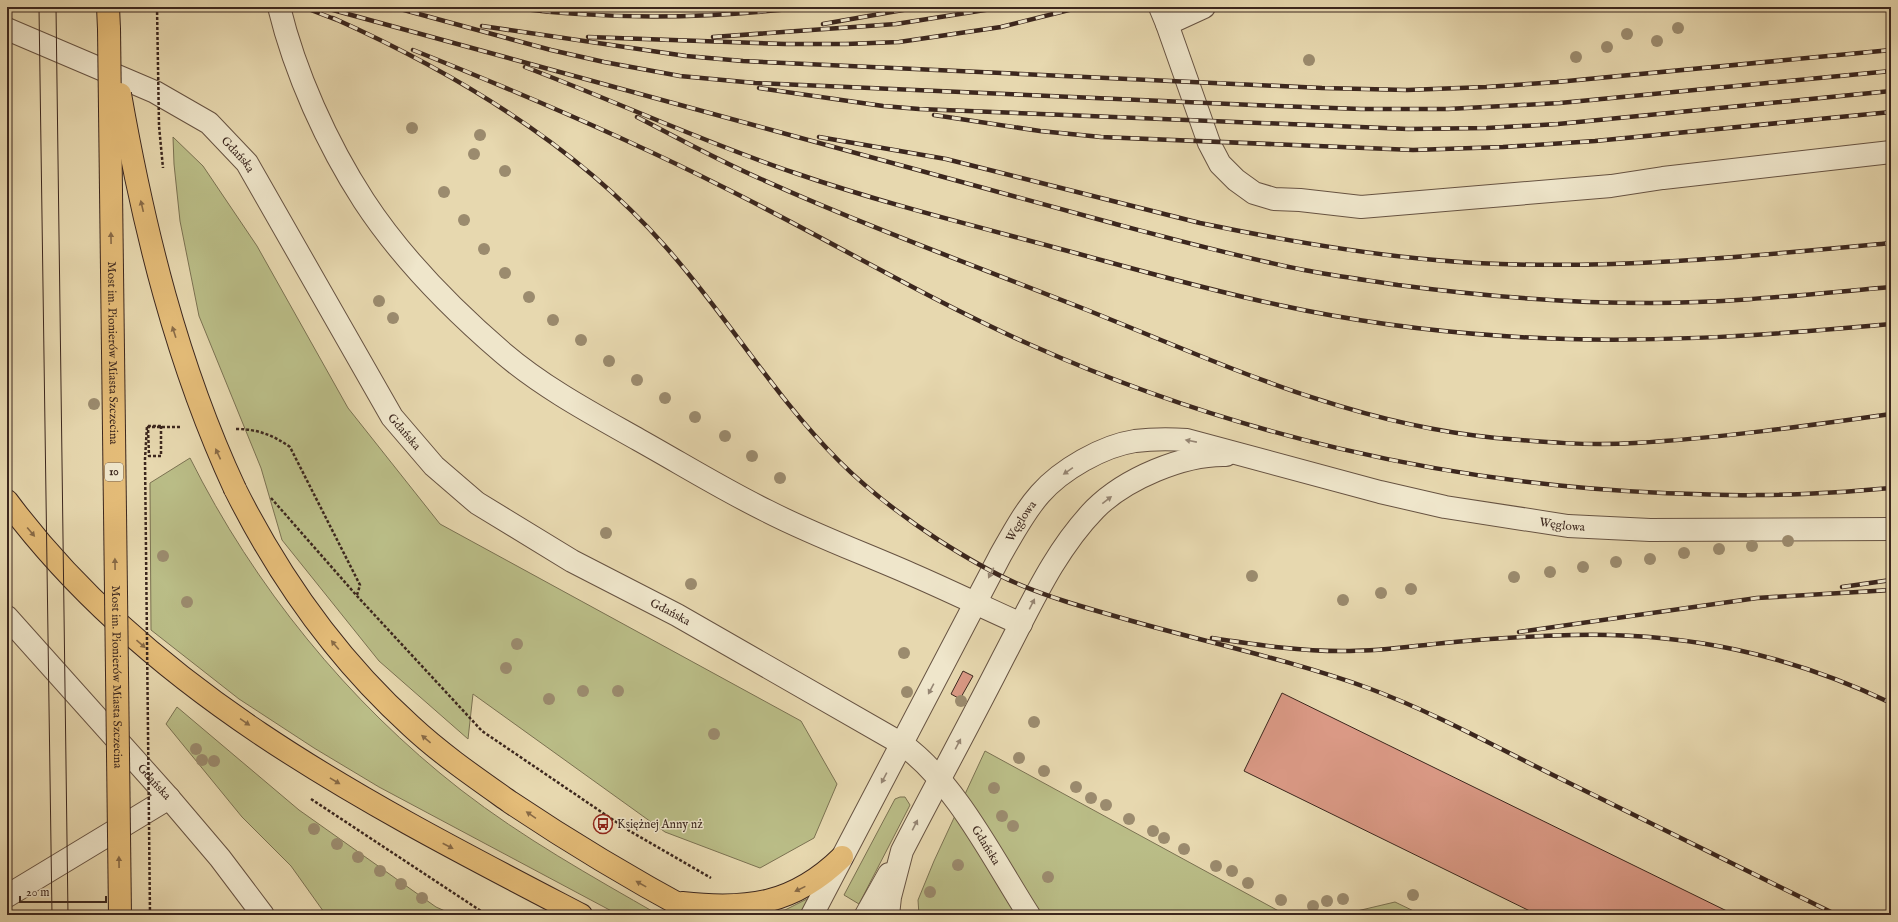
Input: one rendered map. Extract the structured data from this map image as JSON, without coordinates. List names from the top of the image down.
{
  "streets": {
    "main road": ["Most im. Pionierów Miasta Szczecina", "10"],
    "lane": ["Gdańska", "Węglowa"]
  },
  "crossings": [
    ["Gdańska", "Węglowa"]
  ],
  "one_way": ["Most im. Pionierów Miasta Szczecina"],
  "places": {
    "bus stop": ["Księżnej Anny nż"]
  },
  "scale_bar": "20 m"
}
